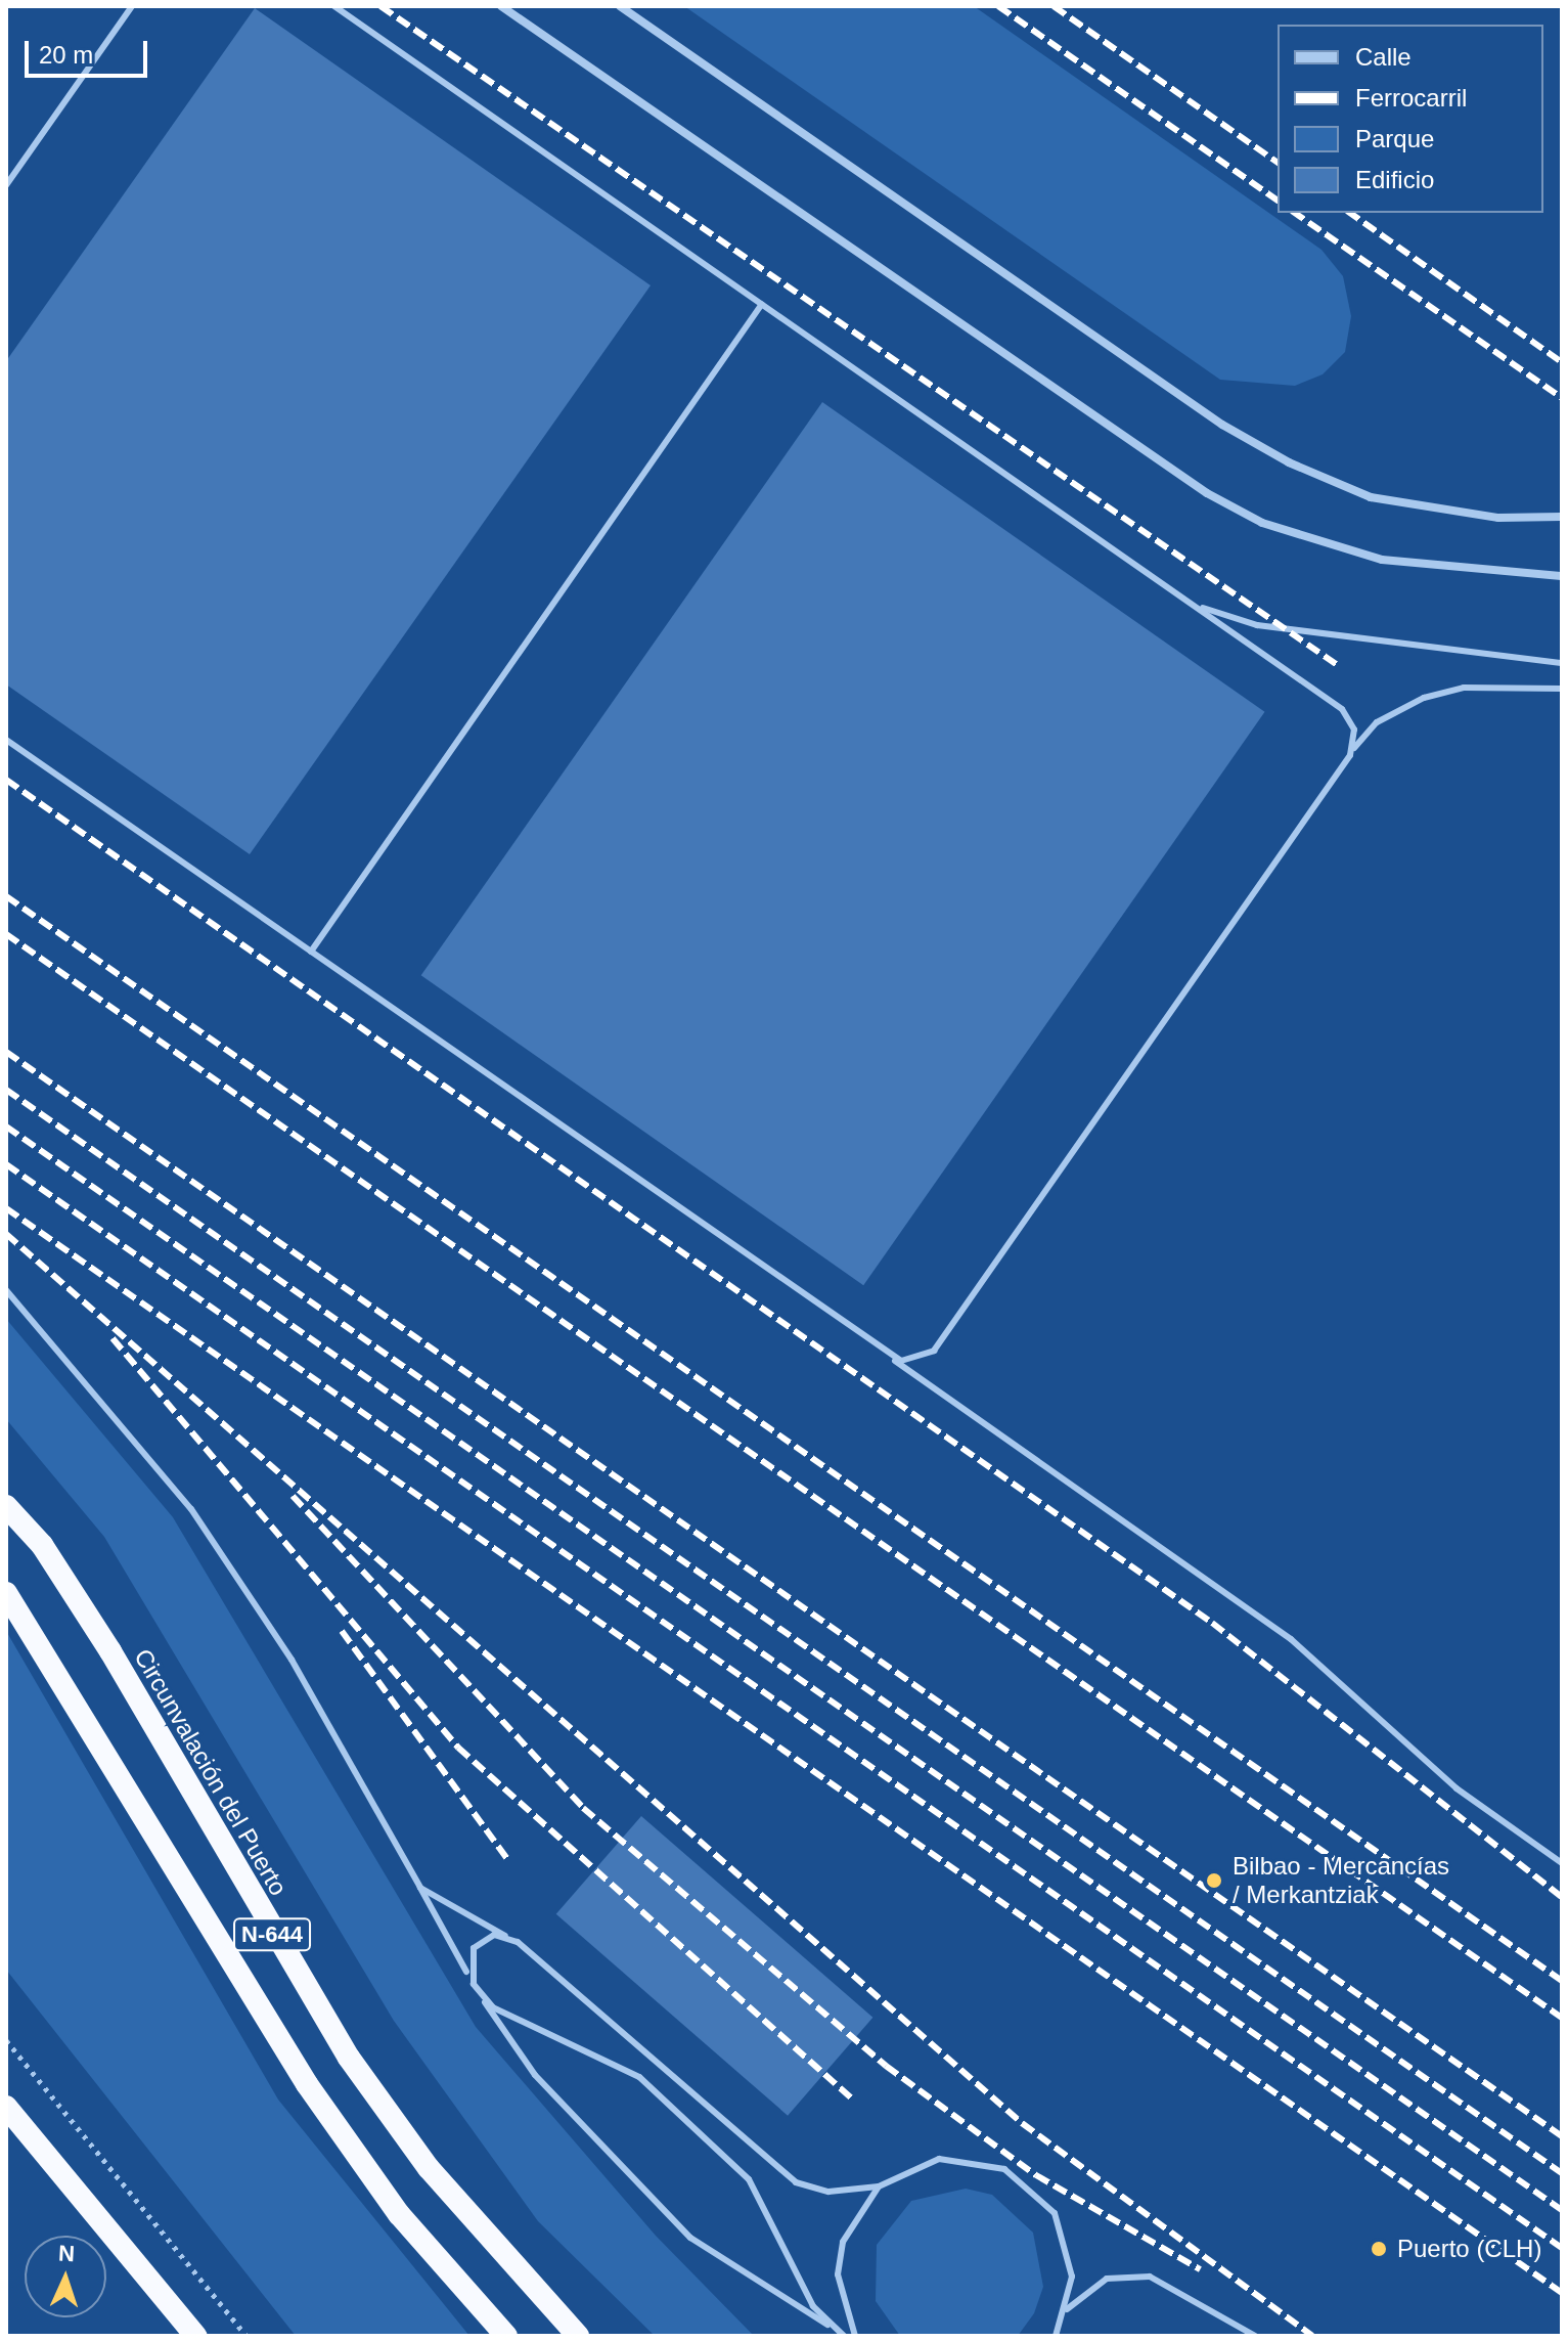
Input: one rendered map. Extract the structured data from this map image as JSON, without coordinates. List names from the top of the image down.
{
  "streets": {
    "highway": ["Circunvalación del Puerto", "N-644"]
  },
  "places": ["Bilbao - Mercancías / Merkantziak", "Puerto (CLH)"],
  "legend": [
    "Calle",
    "Ferrocarril",
    "Parque",
    "Edificio"
  ],
  "scale_bar": "20 m",
  "north": "top"
}
